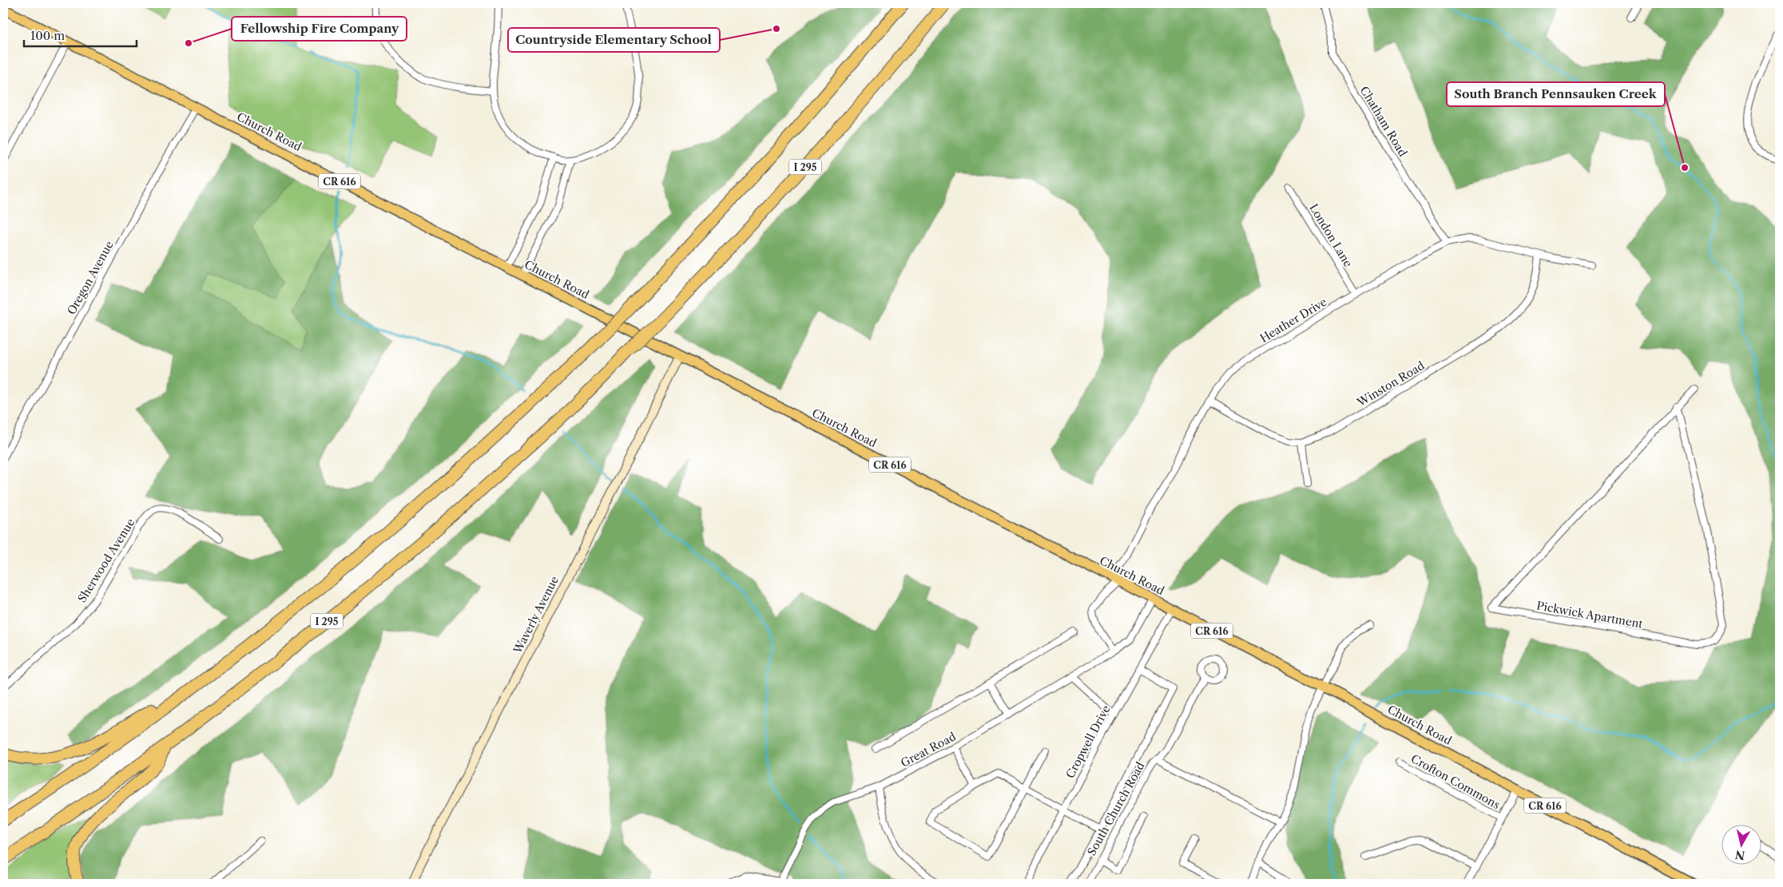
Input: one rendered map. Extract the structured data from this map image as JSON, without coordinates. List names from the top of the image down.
{
  "streets": {
    "highway": ["I 295"],
    "main road": ["Church Road", "CR 616"],
    "street": [
      "Chatham Road",
      "London Lane",
      "Oregon Avenue",
      "Heather Drive",
      "Winston Road",
      "Sherwood Avenue",
      "Waverly Avenue",
      "Pickwick Apartment",
      "Cropwell Drive",
      "Great Road",
      "Crofton Commons",
      "South Church Road"
    ]
  },
  "crossings": [
    ["Chatham Road", "Heather Drive"],
    ["Church Road", "Oregon Avenue"],
    ["Church Road", "Heather Drive"],
    ["Church Road", "Waverly Avenue"],
    ["Church Road", "Cropwell Drive"],
    ["Church Road", "Great Road"],
    ["Church Road", "Crofton Commons"],
    ["London Lane", "Heather Drive"],
    ["Heather Drive", "Winston Road"]
  ],
  "places": ["Countryside Elementary School", "Fellowship Fire Company", "South Branch Pennsauken Creek"],
  "scale_bar": "100 m",
  "north": "bottom"
}
